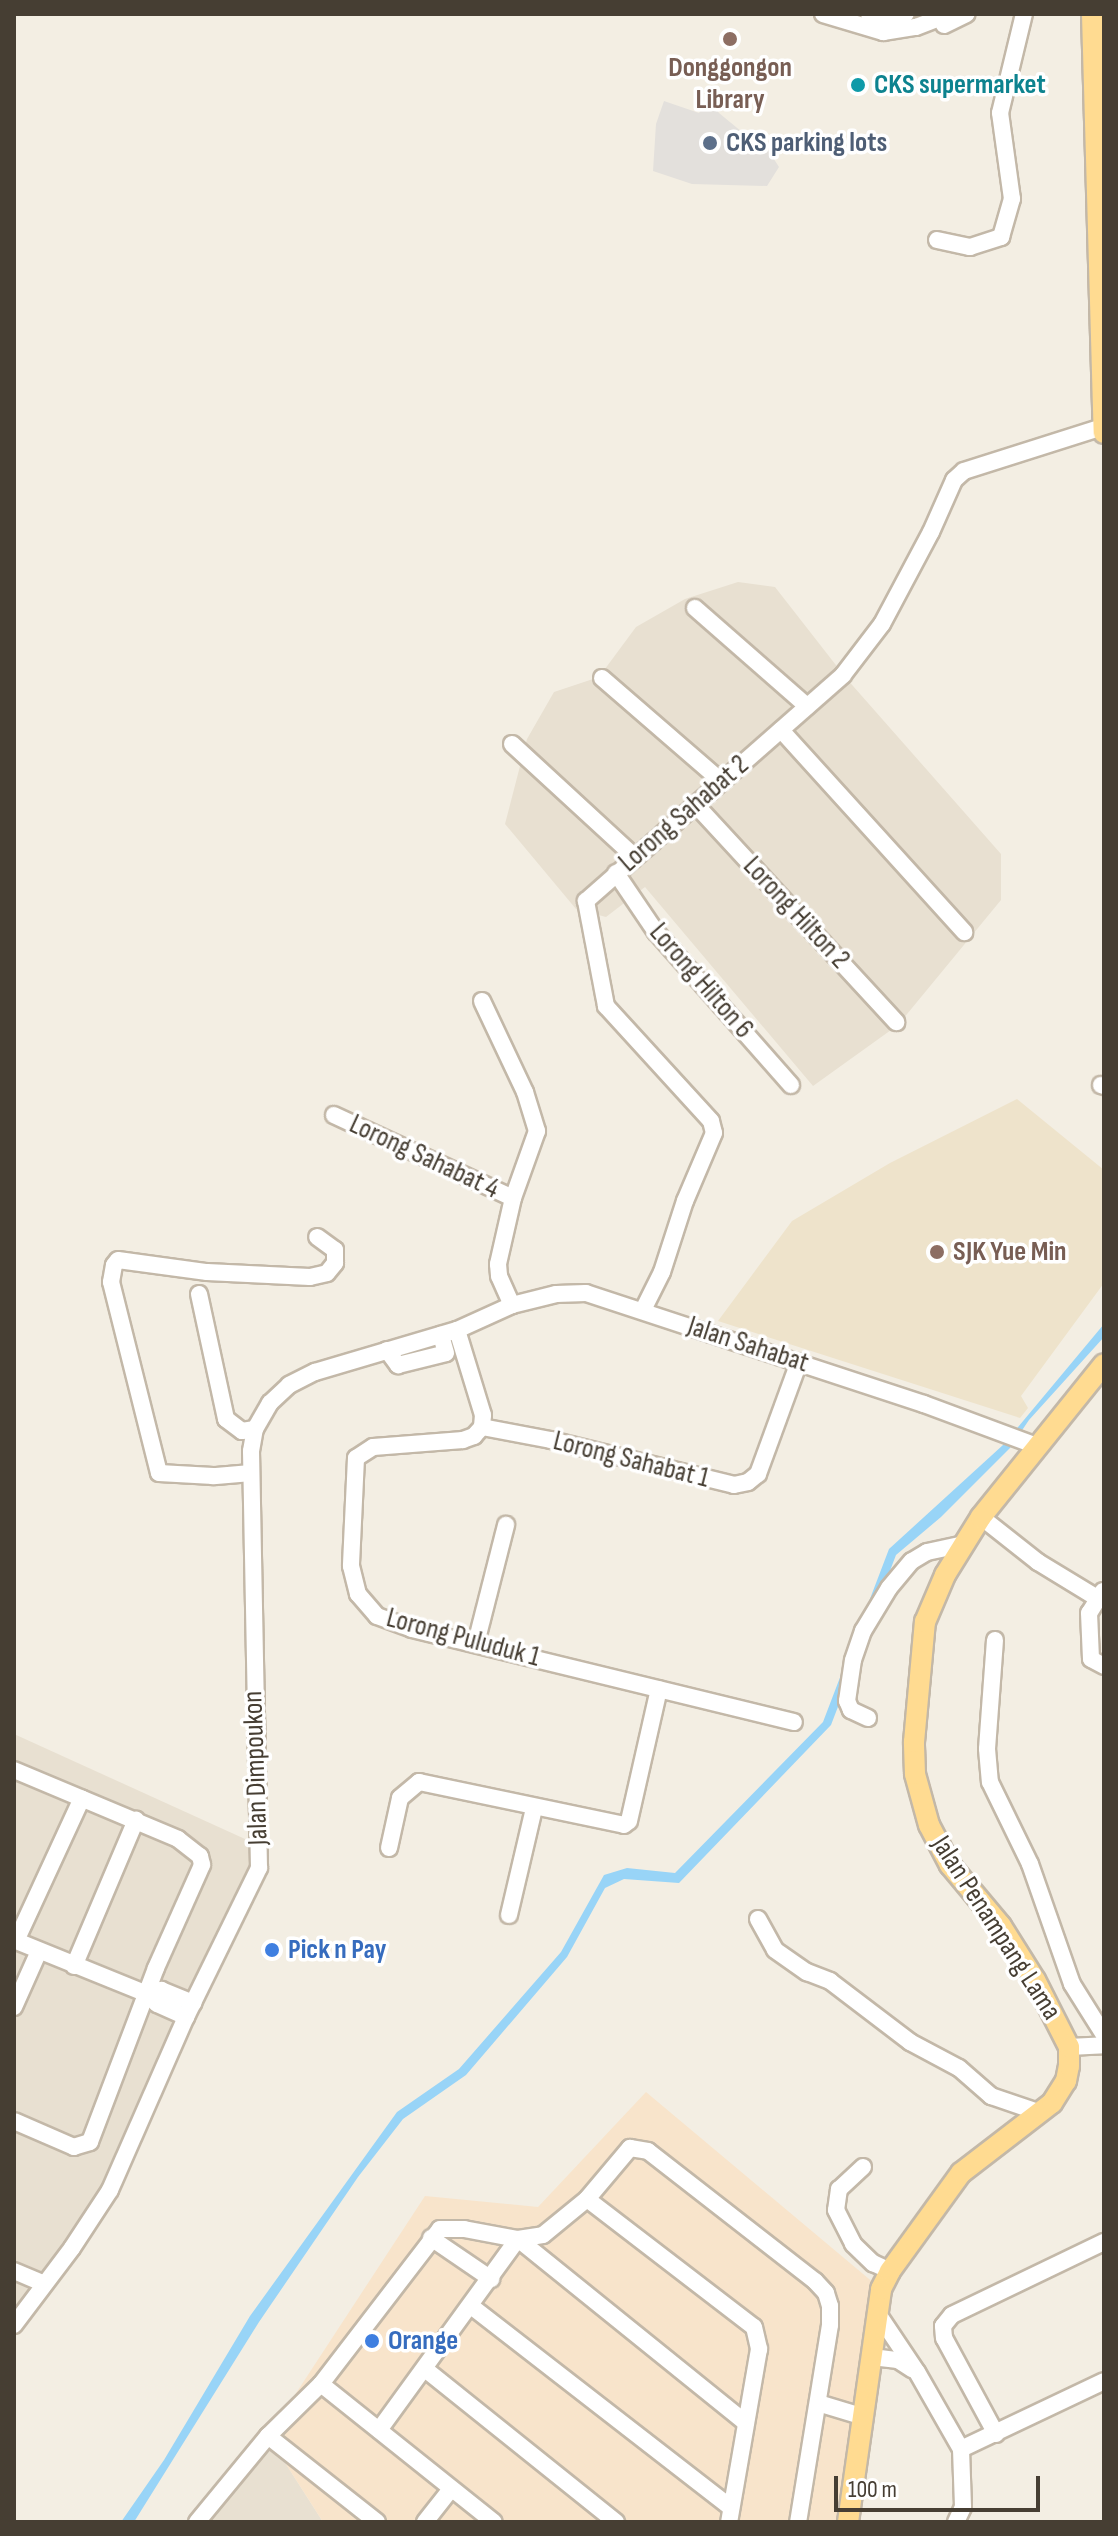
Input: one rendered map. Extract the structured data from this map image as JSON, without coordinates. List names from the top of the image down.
{
  "streets": {
    "main road": ["Jalan Penampang Lama"],
    "street": [
      "Lorong Sahabat 2",
      "Lorong Hilton 2",
      "Lorong Hilton 6",
      "Lorong Sahabat 4",
      "Jalan Sahabat",
      "Lorong Sahabat 1",
      "Lorong Puluduk 1",
      "Jalan Dimpoukon"
    ]
  },
  "crossings": [
    ["Lorong Sahabat 2", "Lorong Hilton 2"],
    ["Lorong Sahabat 2", "Lorong Hilton 6"],
    ["Lorong Sahabat 2", "Jalan Sahabat"],
    ["Jalan Sahabat", "Lorong Sahabat 1"],
    ["Jalan Sahabat", "Jalan Dimpoukon"],
    ["Jalan Sahabat", "Jalan Penampang Lama"],
    ["Lorong Sahabat 1", "Lorong Puluduk 1"]
  ],
  "places": [
    "Donggongon Library",
    "CKS supermarket",
    "CKS parking lots",
    "SJK Yue Min",
    "Pick n Pay",
    "Orange"
  ],
  "scale_bar": "100 m"
}
